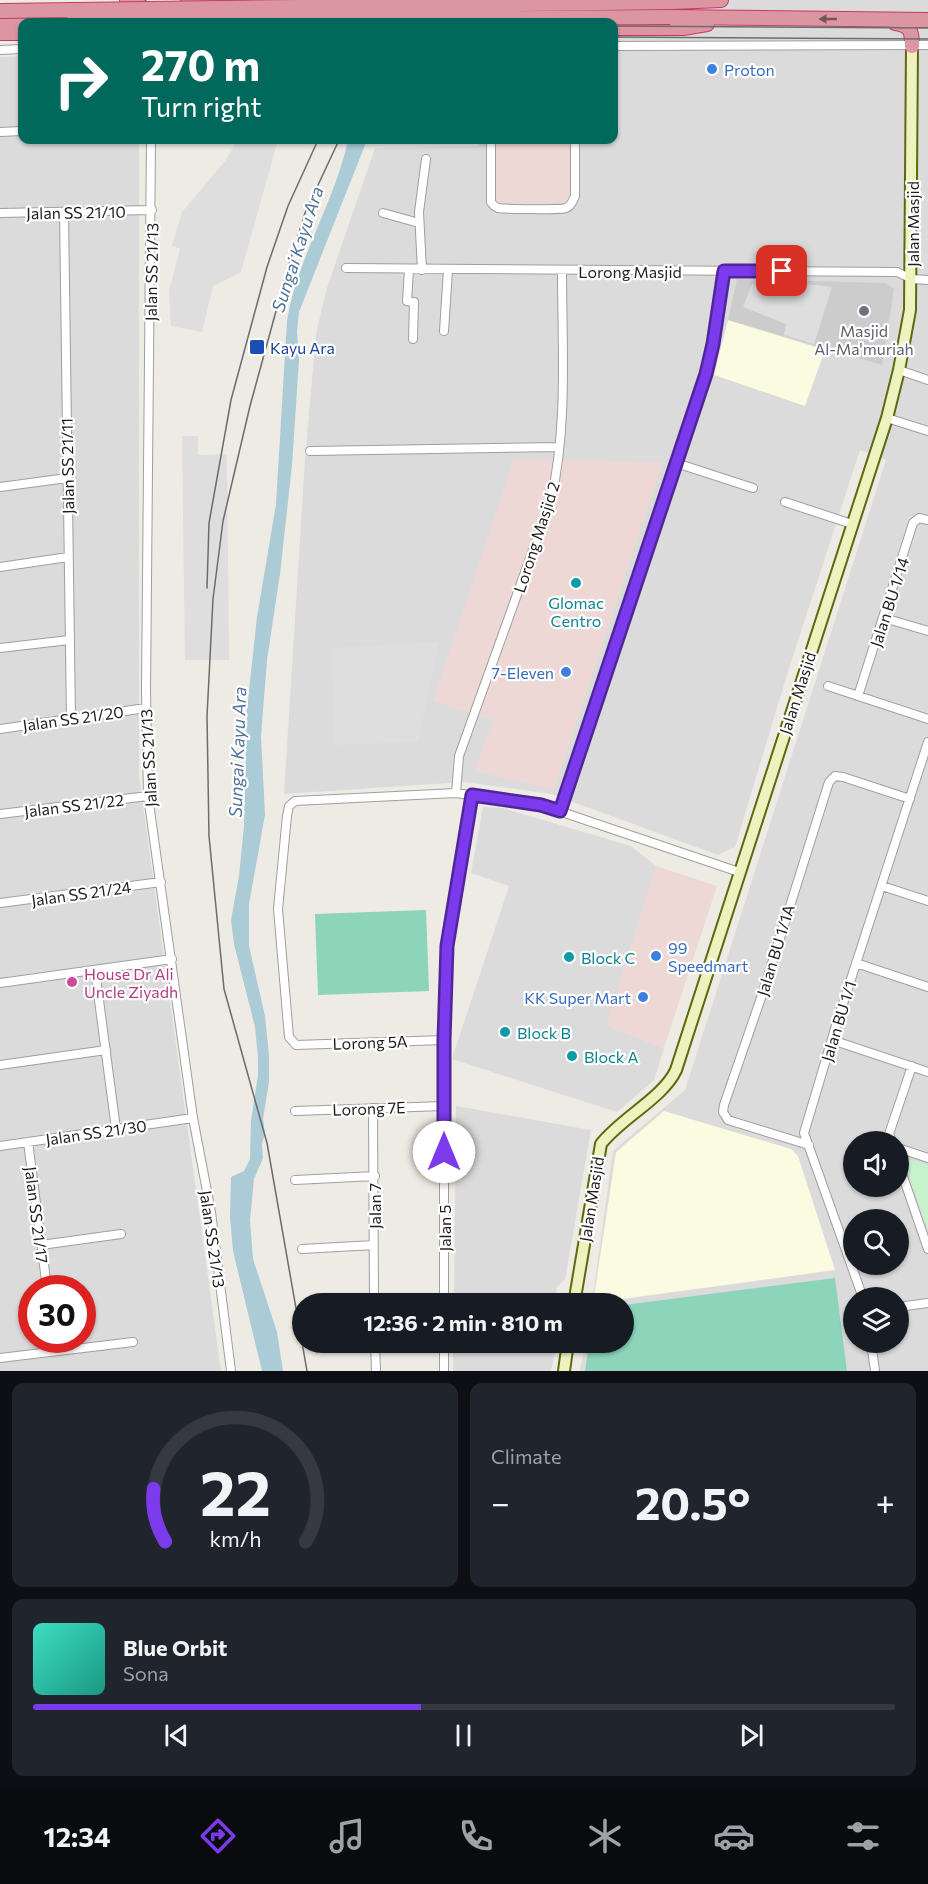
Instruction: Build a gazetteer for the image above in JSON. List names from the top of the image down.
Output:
{
  "streets": {
    "street": [
      "Jalan SS 21/10",
      "Jalan Masjid",
      "Lorong Masjid",
      "Jalan SS 21/13",
      "Jalan SS 21/11",
      "Lorong Masjid 2",
      "Jalan BU 1/14",
      "Jalan SS 21/20",
      "Jalan SS 21/22",
      "Jalan SS 21/24",
      "Jalan BU 1/1A",
      "Jalan BU 1/1",
      "Lorong 5A",
      "Lorong 7E",
      "Jalan SS 21/30",
      "Jalan 7",
      "Jalan SS 21/17",
      "Jalan 5"
    ]
  },
  "crossings": [
    ["Jalan SS 21/10", "Jalan SS 21/13"],
    ["Jalan SS 21/10", "Jalan SS 21/11"],
    ["Jalan Masjid", "Lorong Masjid"],
    ["Lorong Masjid", "Lorong Masjid 2"],
    ["Jalan SS 21/13", "Jalan SS 21/20"],
    ["Jalan SS 21/13", "Jalan SS 21/22"],
    ["Jalan SS 21/13", "Jalan SS 21/24"],
    ["Jalan SS 21/13", "Jalan SS 21/30"],
    ["Jalan SS 21/11", "Jalan SS 21/20"],
    ["Lorong Masjid 2", "Lorong 5A"],
    ["Jalan BU 1/1A", "Jalan BU 1/1"],
    ["Lorong 5A", "Jalan 5"],
    ["Lorong 7E", "Jalan 7"],
    ["Lorong 7E", "Jalan 5"],
    ["Jalan SS 21/30", "Jalan SS 21/17"]
  ],
  "water": ["Sungai Kayu Ara"],
  "places": {
    "other": [
      "Proton",
      "Masjid Al-Ma'muriah",
      "Glomac Centro",
      "7-Eleven",
      "99 Speedmart",
      "Block C",
      "House Dr Ali Uncle Ziyadh",
      "KK Super Mart",
      "Block B",
      "Block A"
    ],
    "transit": ["Kayu Ara"]
  },
  "page": {
    "turn": ["270 m", "Turn right"],
    "limit": "30",
    "trip": "12:36 · 2 min · 810 m",
    "tile": "Climate",
    "heat": ["−", "20.5°", "+"],
    "song": ["Blue Orbit", "Sona"],
    "tabs": "12:34",
    "gauge": ["22", "km/h"]
  }
}
